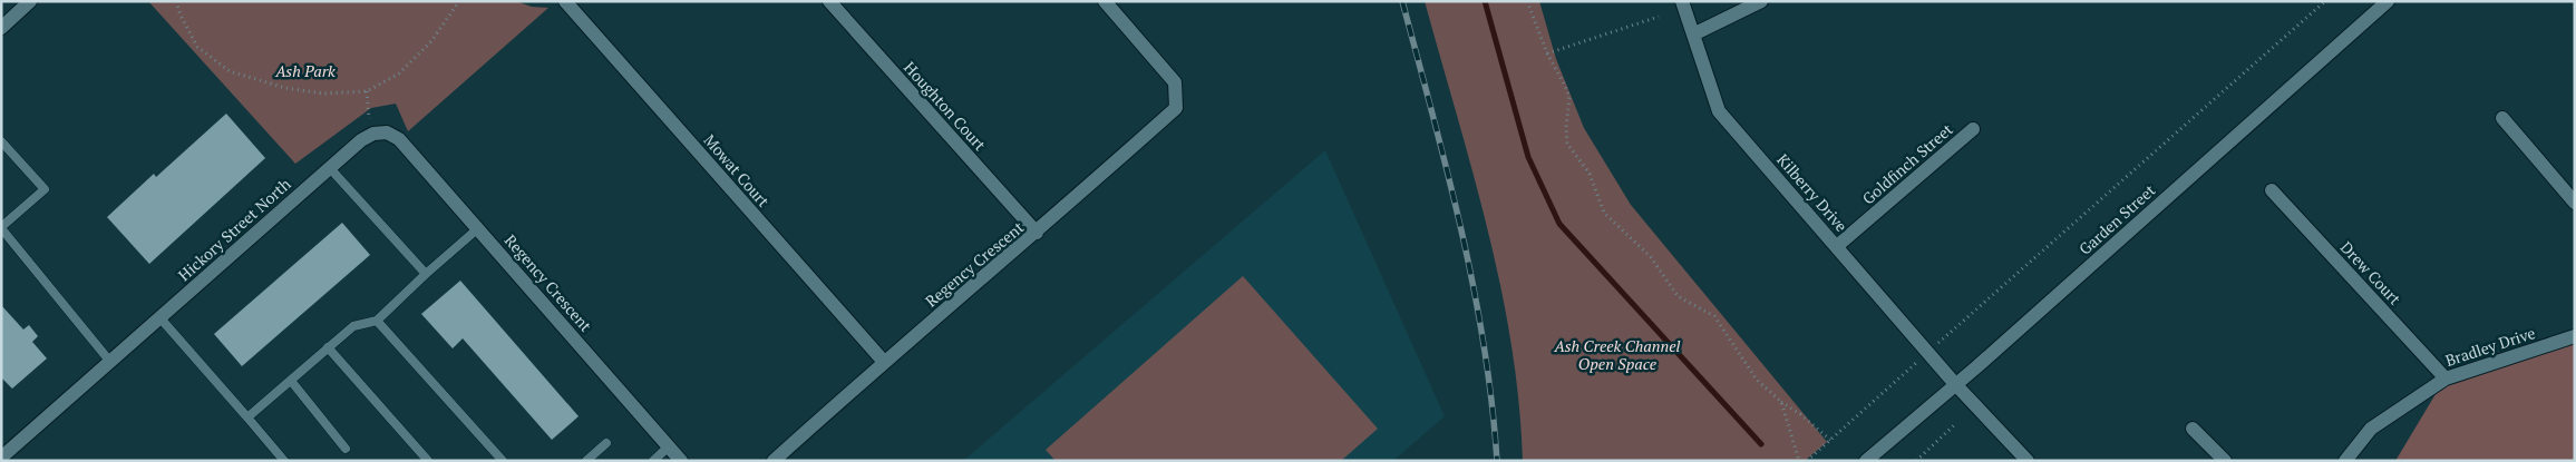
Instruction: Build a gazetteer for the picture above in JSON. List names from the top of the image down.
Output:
{
  "streets": {
    "street": [
      "Houghton Court",
      "Goldfinch Street",
      "Mowat Court",
      "Kilberry Drive",
      "Garden Street",
      "Hickory Street North",
      "Regency Crescent",
      "Drew Court",
      "Bradley Drive"
    ]
  },
  "crossings": [
    ["Houghton Court", "Regency Crescent"],
    ["Goldfinch Street", "Kilberry Drive"],
    ["Mowat Court", "Regency Crescent"],
    ["Kilberry Drive", "Garden Street"],
    ["Hickory Street North", "Regency Crescent"],
    ["Drew Court", "Bradley Drive"]
  ],
  "parks": ["Ash Park", "Ash Creek Channel Open Space"]
}
